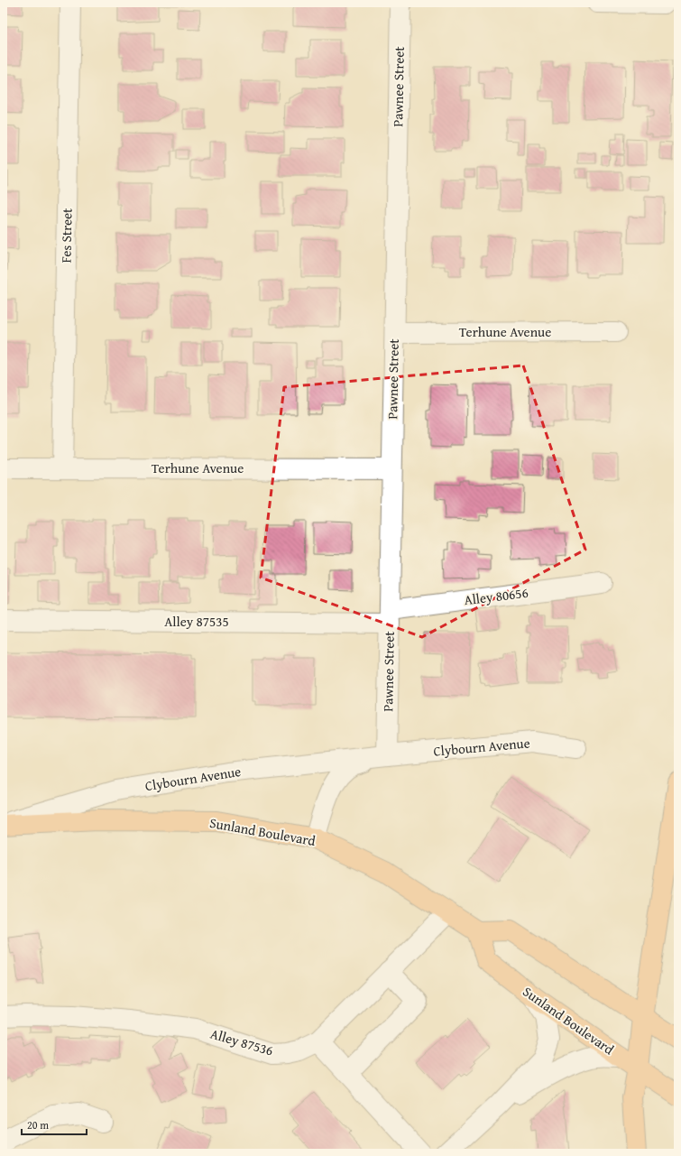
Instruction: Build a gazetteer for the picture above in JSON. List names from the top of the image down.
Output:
{
  "streets": {
    "main road": ["Sunland Boulevard"],
    "street": [
      "Pawnee Street",
      "Fes Street",
      "Terhune Avenue",
      "Alley 80656",
      "Alley 87535",
      "Clybourn Avenue",
      "Alley 87536"
    ]
  },
  "crossings": [
    ["Pawnee Street", "Terhune Avenue"],
    ["Pawnee Street", "Alley 80656"],
    ["Pawnee Street", "Alley 87535"],
    ["Pawnee Street", "Clybourn Avenue"],
    ["Fes Street", "Terhune Avenue"],
    ["Alley 80656", "Alley 87535"],
    ["Clybourn Avenue", "Sunland Boulevard"],
    ["Sunland Boulevard", "Alley 87536"]
  ],
  "scale_bar": "20 m"
}
